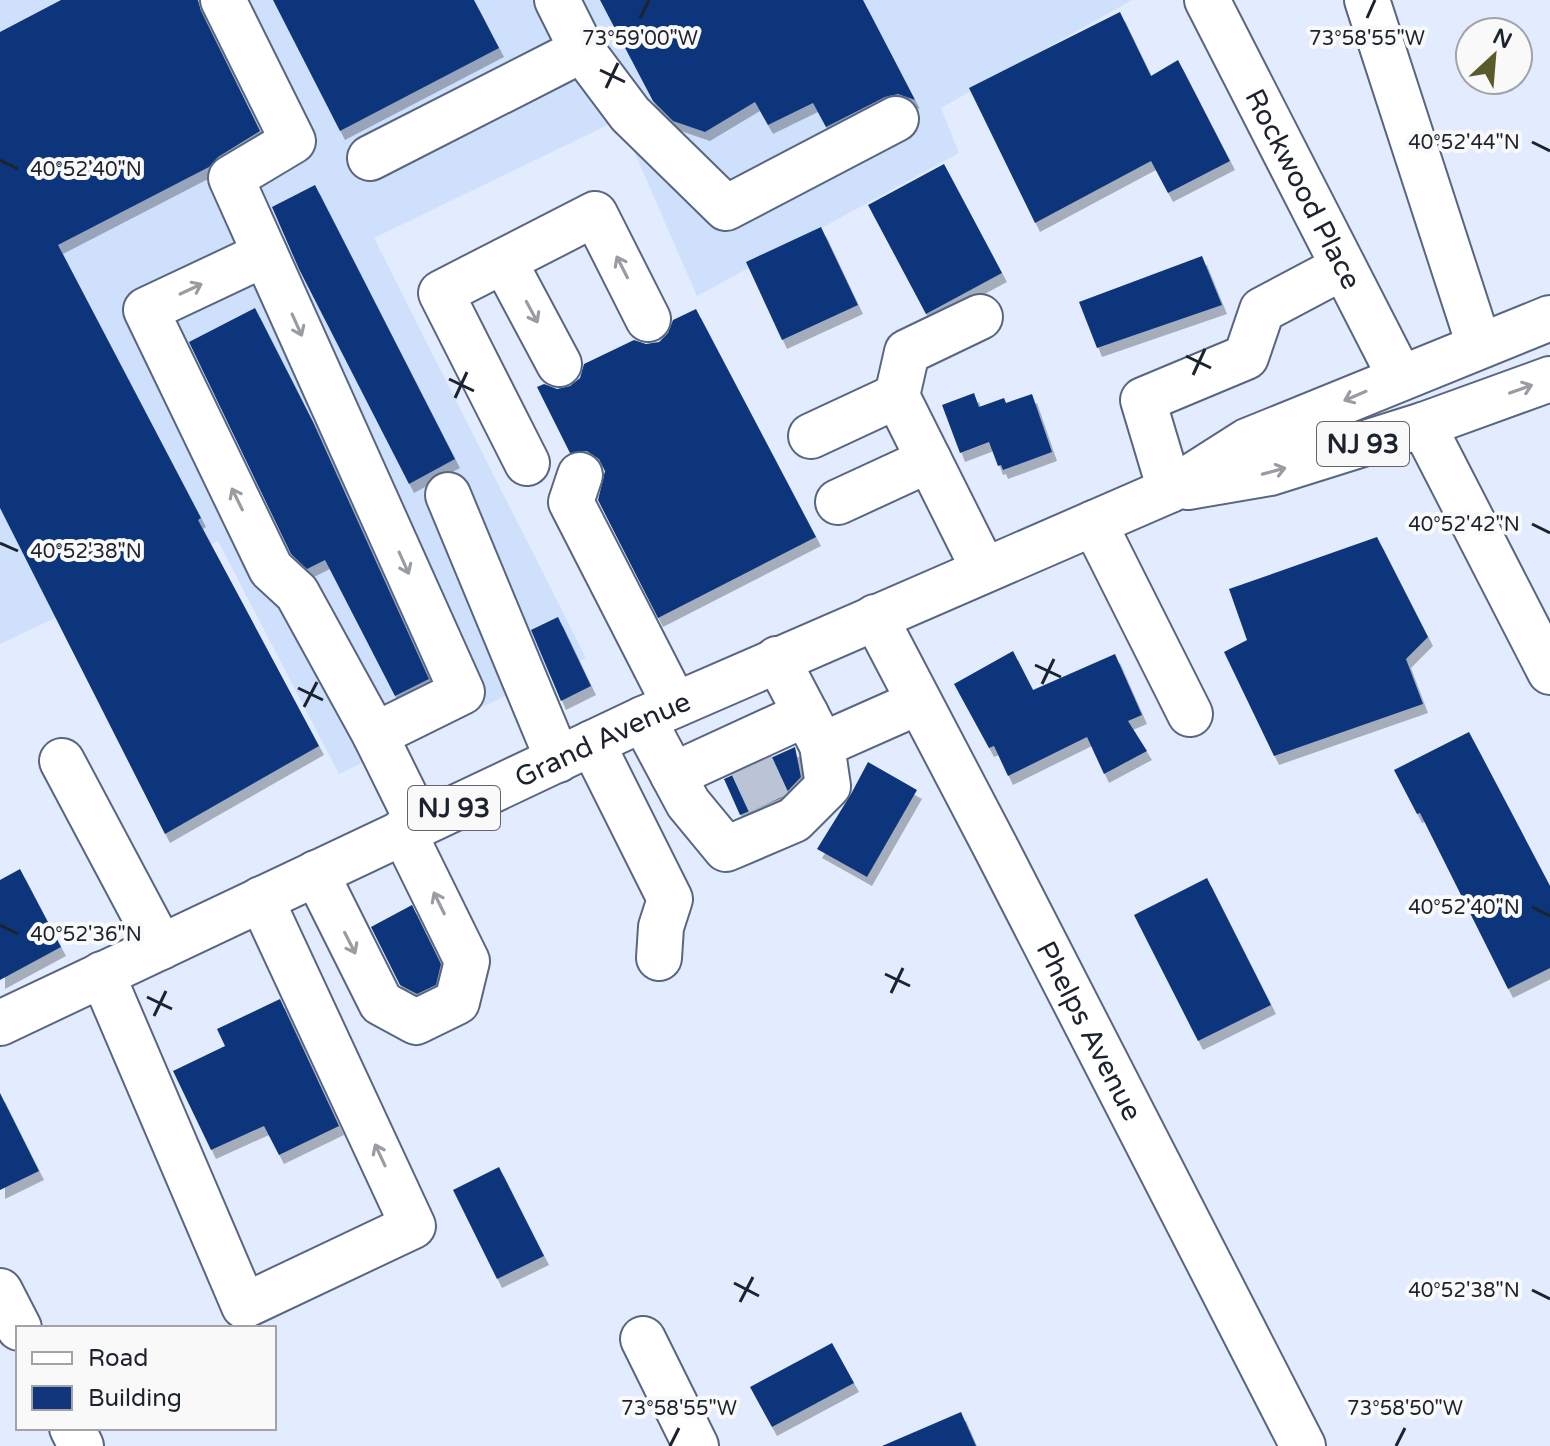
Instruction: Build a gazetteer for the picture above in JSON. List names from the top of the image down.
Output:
{
  "streets": {
    "main road": [
      "Rockwood Place",
      "NJ 93",
      "Grand Avenue",
      "Phelps Avenue"
    ]
  },
  "crossings": [
    ["Rockwood Place", "Grand Avenue"],
    ["Grand Avenue", "Phelps Avenue"]
  ],
  "legend": ["Road", "Building"],
  "north": "top right",
  "coordinates": [
    "73°59'00\"W",
    "73°58'55\"W",
    "40°52'44\"N",
    "40°52'40\"N",
    "40°52'42\"N",
    "40°52'38\"N",
    "40°52'36\"N",
    "73°58'50\"W"
  ]
}
